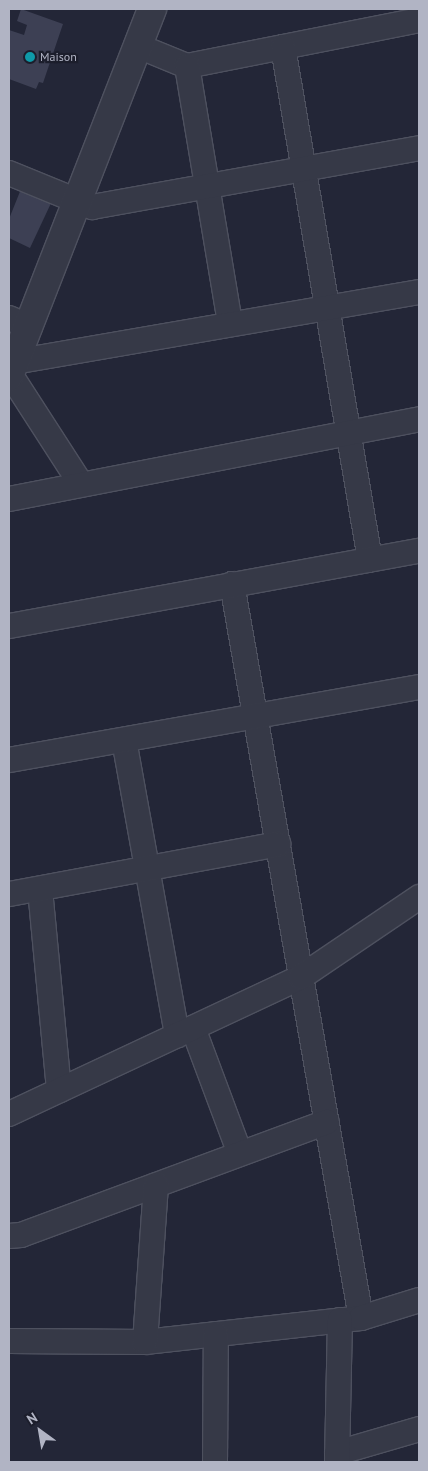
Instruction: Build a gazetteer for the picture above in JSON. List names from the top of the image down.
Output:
{
  "places": ["Maison"],
  "north": "top left"
}
